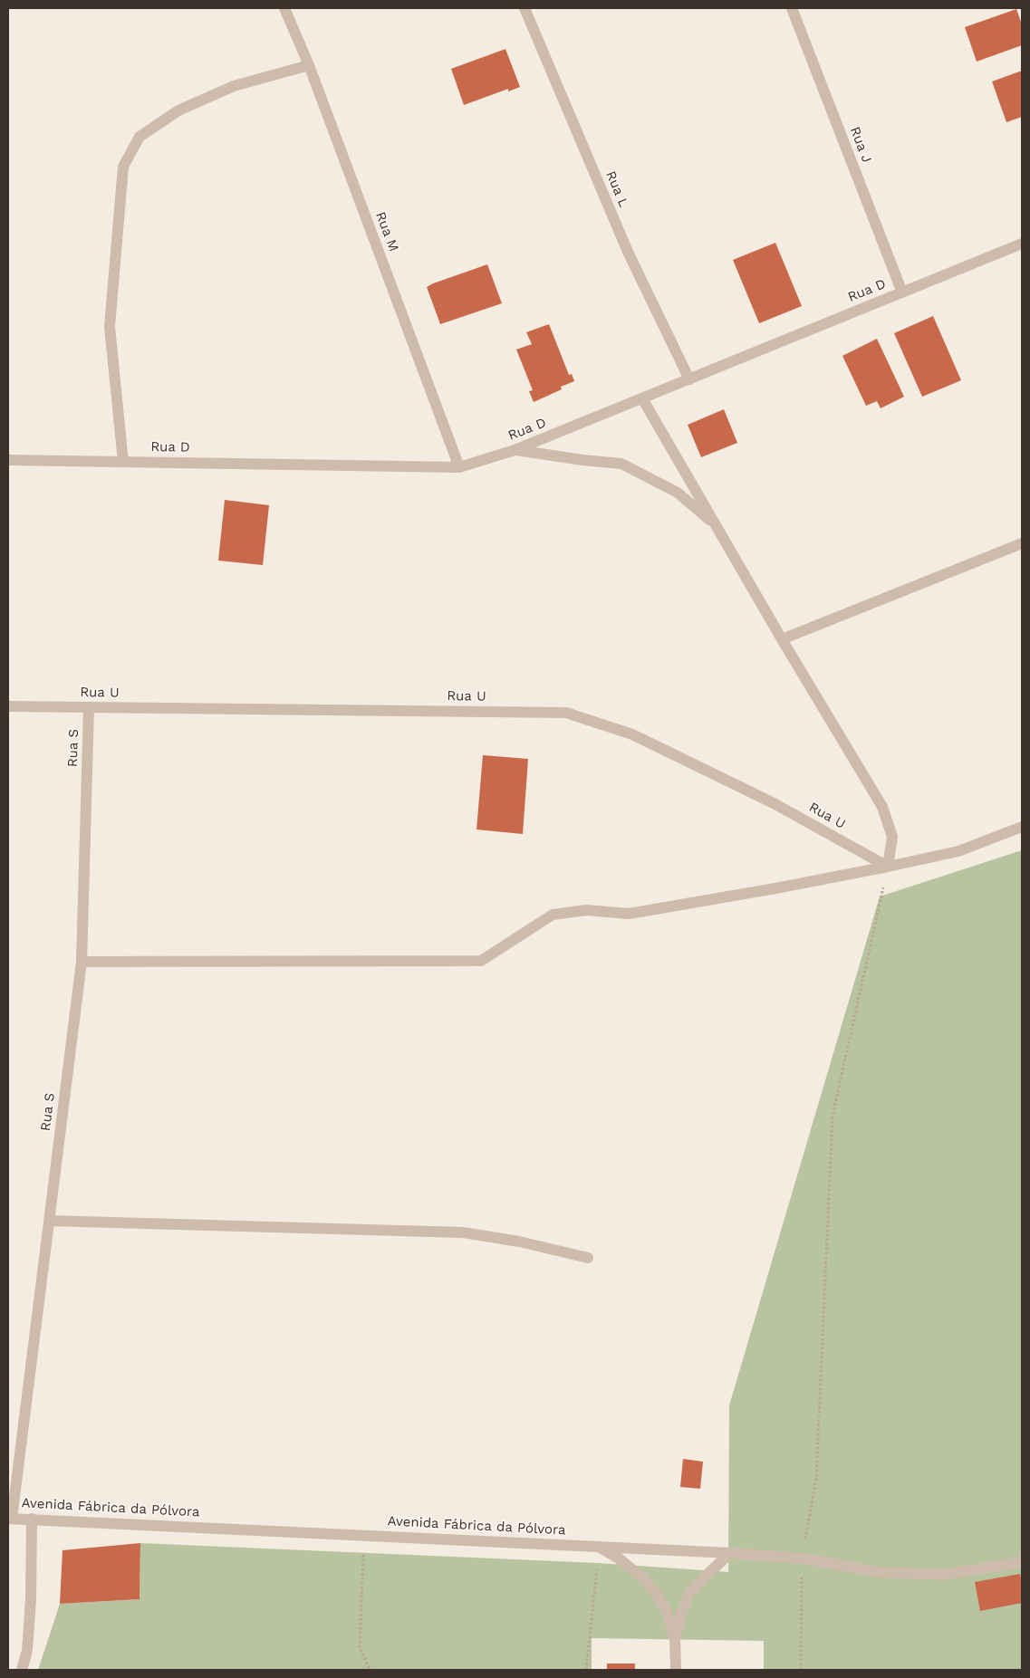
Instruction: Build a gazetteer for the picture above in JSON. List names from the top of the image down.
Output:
{
  "streets": {
    "street": [
      "Rua J",
      "Rua L",
      "Rua M",
      "Rua D",
      "Rua U",
      "Rua S",
      "Avenida Fábrica da Pólvora"
    ]
  },
  "crossings": [
    ["Rua J", "Rua D"],
    ["Rua L", "Rua D"],
    ["Rua M", "Rua D"],
    ["Rua U", "Rua S"],
    ["Rua S", "Avenida Fábrica da Pólvora"]
  ]
}
